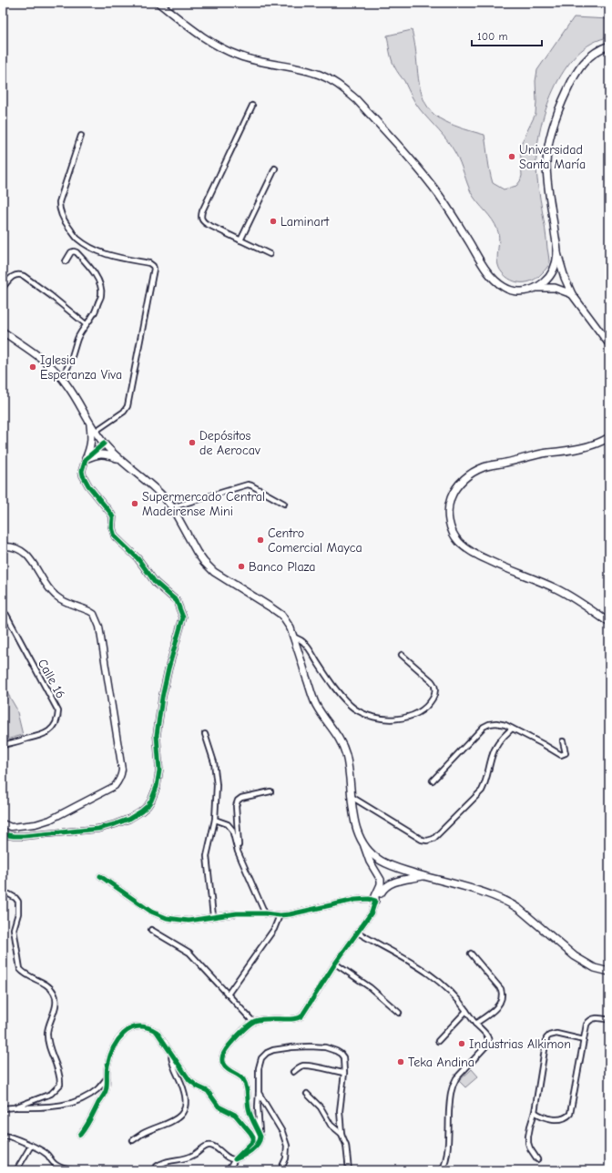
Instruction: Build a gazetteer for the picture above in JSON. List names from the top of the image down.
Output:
{
  "streets": {
    "street": ["Calle 16"]
  },
  "places": [
    "Universidad Santa María",
    "Laminart",
    "Iglesia Esperanza Viva",
    "Depósitos de Aerocav",
    "Supermercado Central Madeirense Mini",
    "Centro Comercial Mayca",
    "Banco Plaza",
    "Industrias Alkimon",
    "Teka Andina"
  ],
  "scale_bar": "100 m"
}
